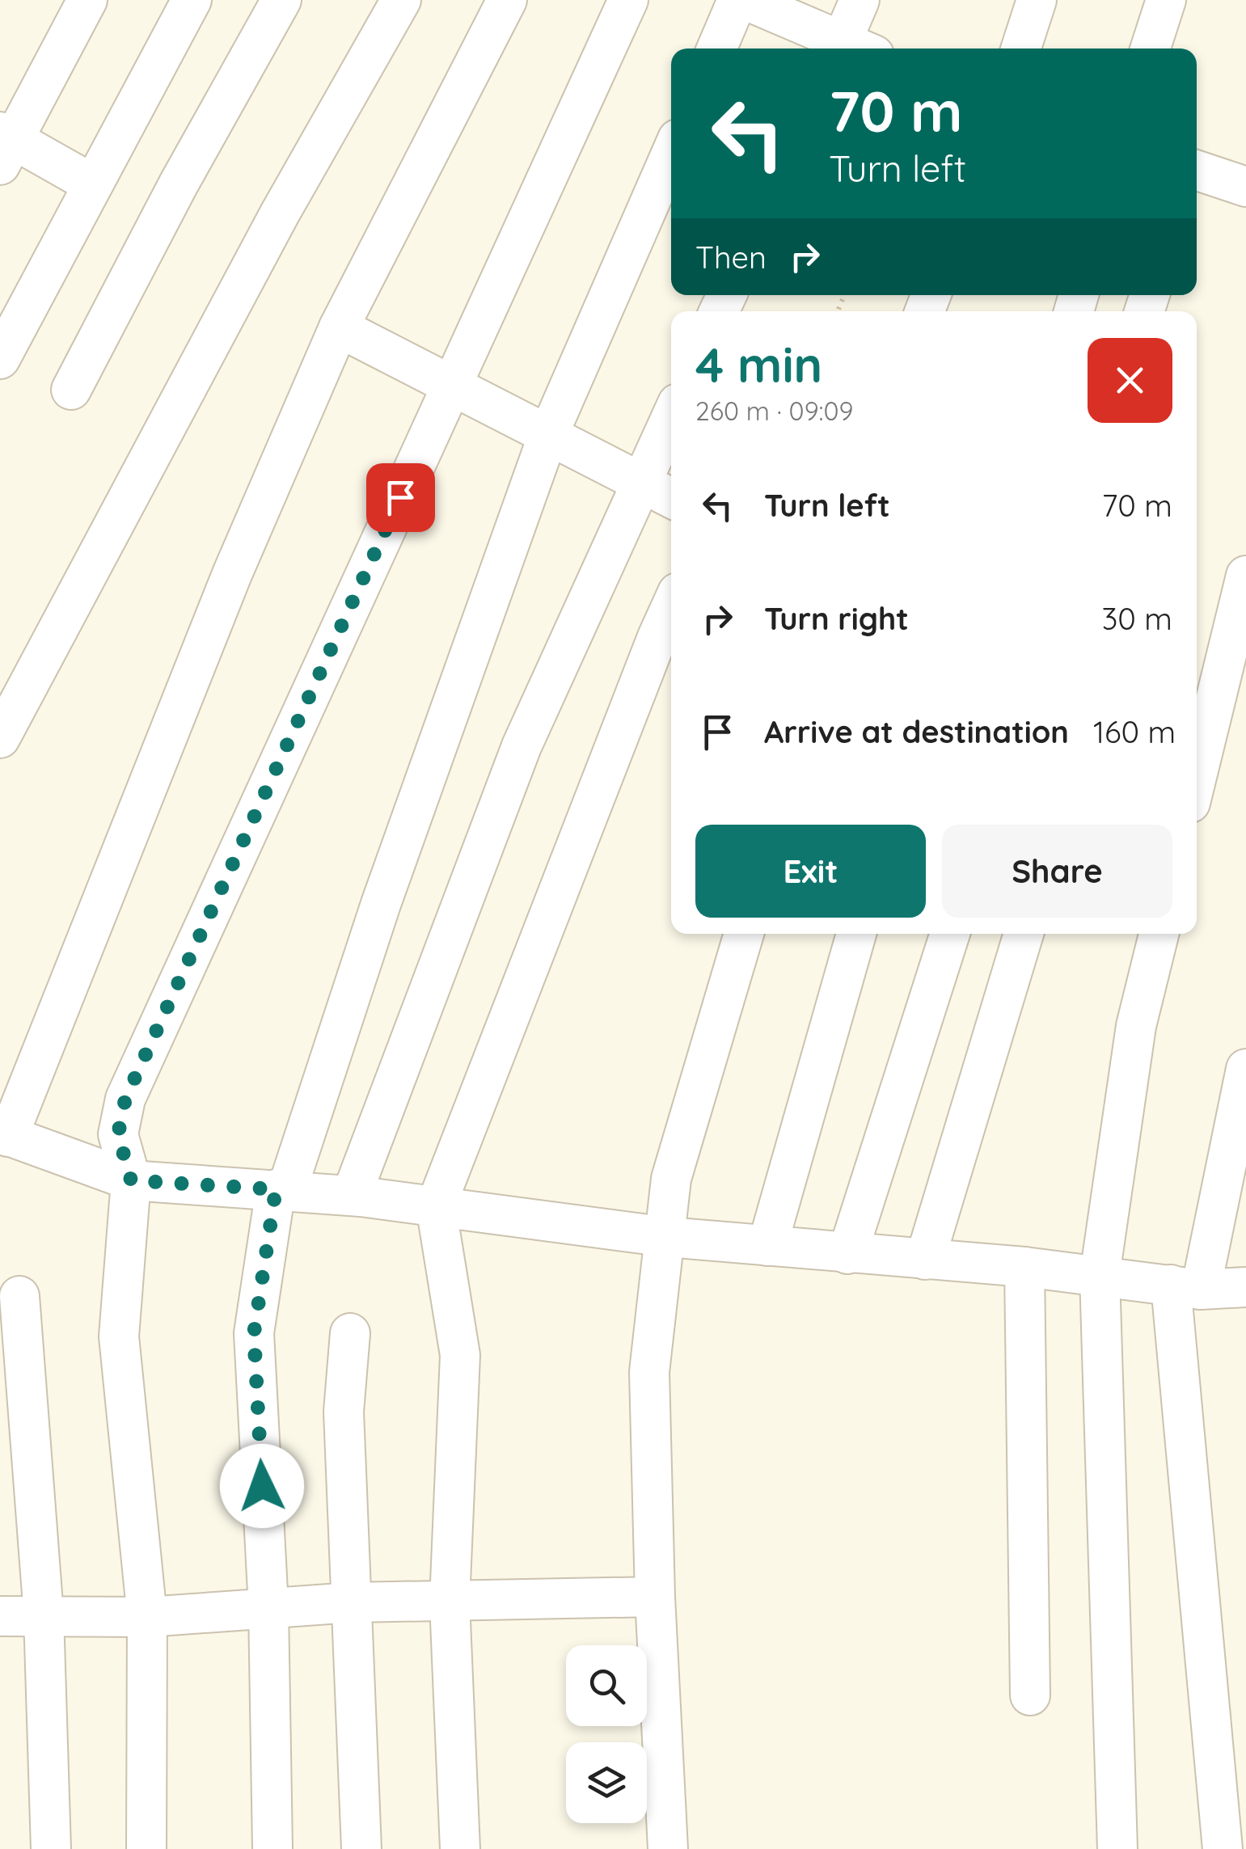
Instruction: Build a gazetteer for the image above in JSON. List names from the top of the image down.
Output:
{
  "page": {
    "turn": ["70 m", "Turn left"],
    "then": "Then",
    "heading": ["4 min", "260 m · 09:09"],
    "list": [
      {
        "name": "Turn left",
        "value": "70 m"
      },
      {
        "name": "Turn right",
        "value": "30 m"
      },
      {
        "name": "Arrive at destination",
        "value": "160 m"
      }
    ],
    "buttons": ["Exit", "Share"]
  }
}
